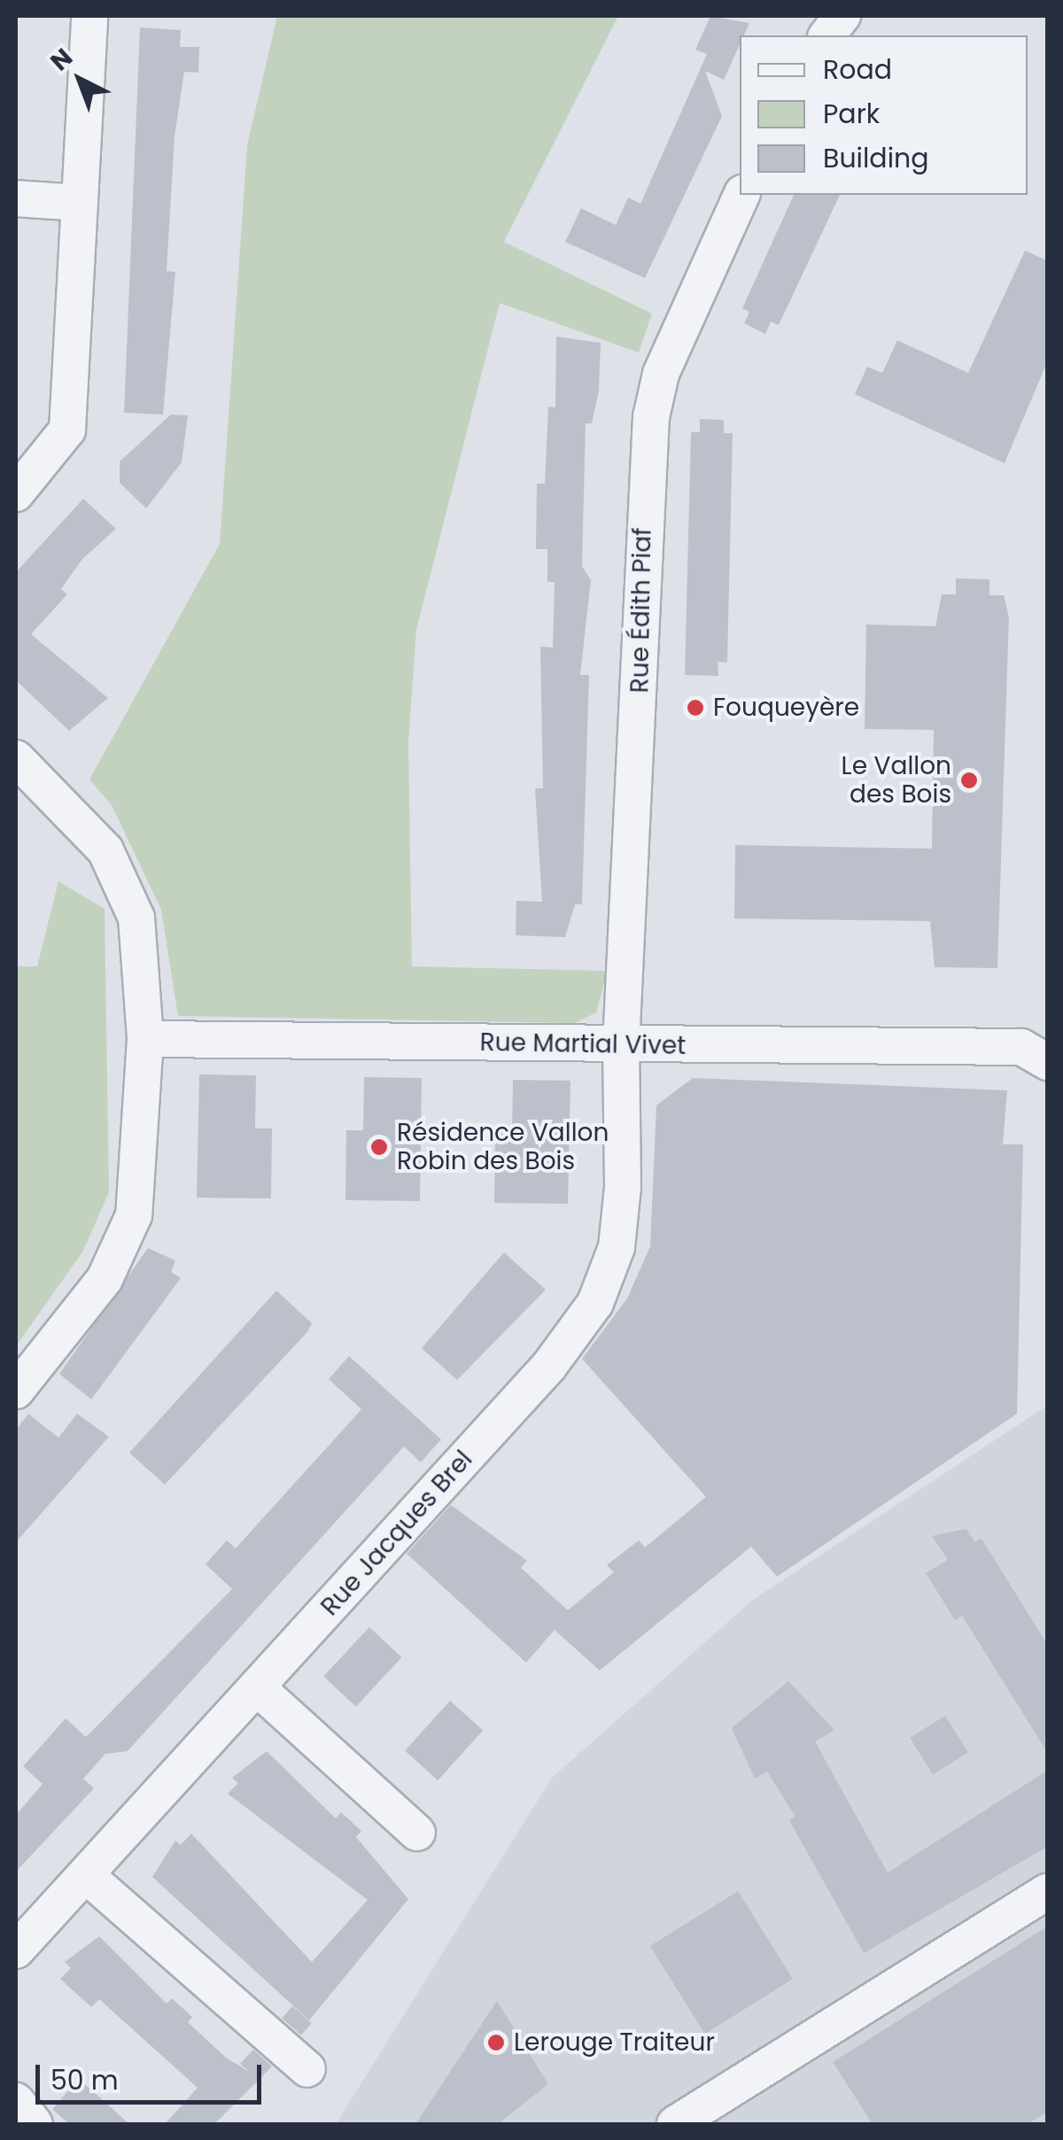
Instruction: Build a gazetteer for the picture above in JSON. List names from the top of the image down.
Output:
{
  "streets": {
    "street": ["Rue Édith Piaf", "Rue Martial Vivet", "Rue Jacques Brel"]
  },
  "crossings": [
    ["Rue Édith Piaf", "Rue Martial Vivet"],
    ["Rue Édith Piaf", "Rue Jacques Brel"],
    ["Rue Martial Vivet", "Rue Jacques Brel"]
  ],
  "places": [
    "Fouqueyère",
    "Le Vallon des Bois",
    "Résidence Vallon Robin des Bois",
    "Lerouge Traiteur"
  ],
  "legend": ["Road", "Park", "Building"],
  "scale_bar": "50 m",
  "north": "top left"
}
